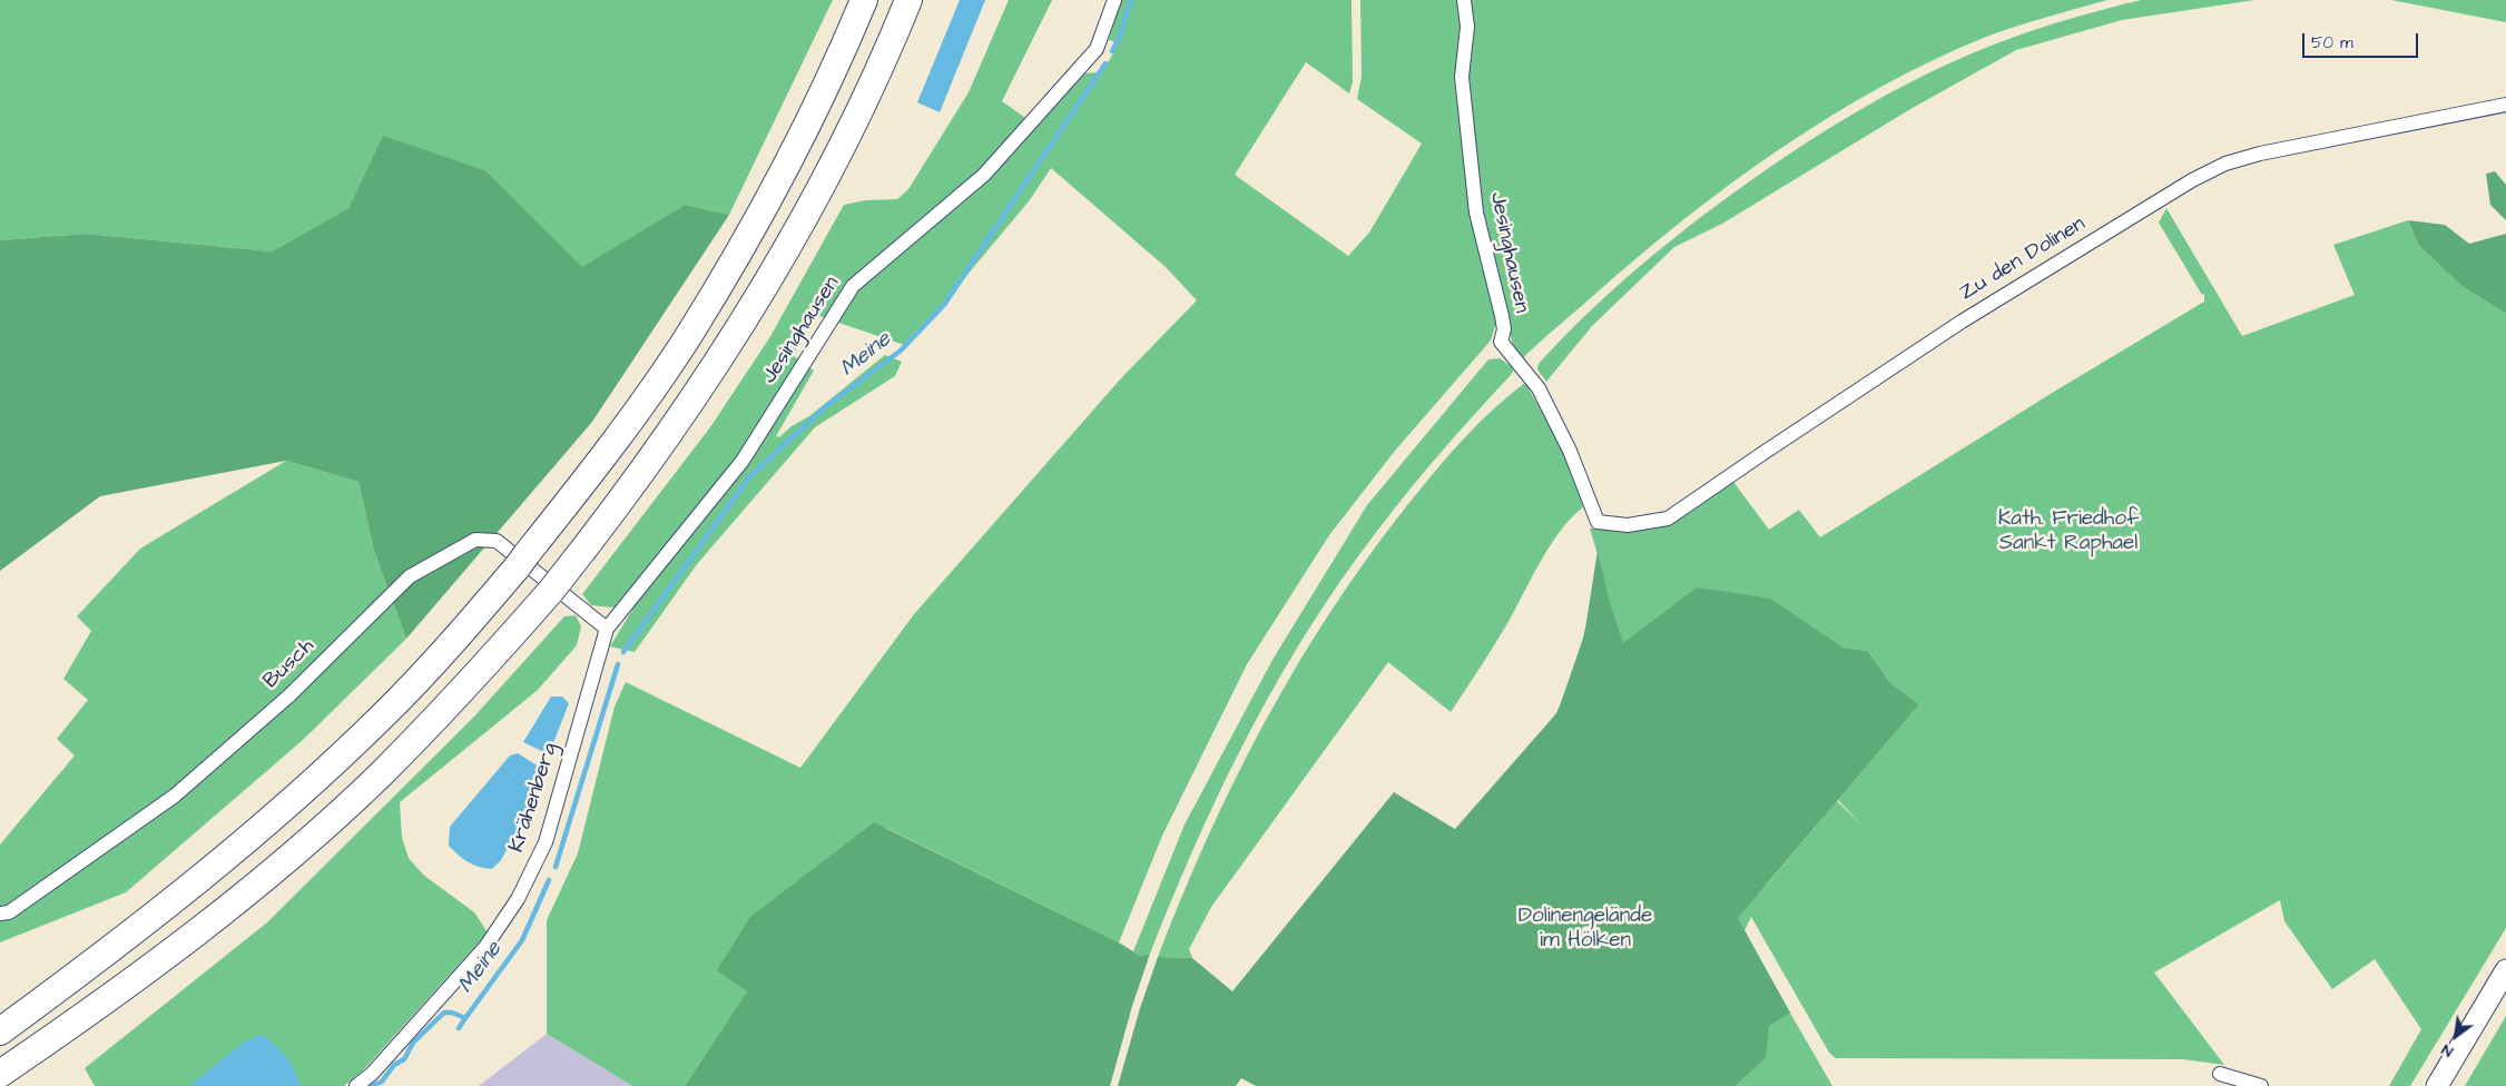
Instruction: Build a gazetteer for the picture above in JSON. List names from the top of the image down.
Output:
{
  "streets": {
    "street": [
      "Jesinghausen",
      "Zu den Dolinen",
      "Busch",
      "Krähenberg"
    ]
  },
  "crossings": [
    ["Jesinghausen", "Zu den Dolinen"],
    ["Jesinghausen", "Busch"],
    ["Jesinghausen", "Krähenberg"],
    ["Busch", "Krähenberg"]
  ],
  "water": ["Meine"],
  "parks": ["Kath. Friedhof Sankt Raphael", "Dolinengelände im Hölken"],
  "scale_bar": "50 m",
  "north": "bottom left"
}
